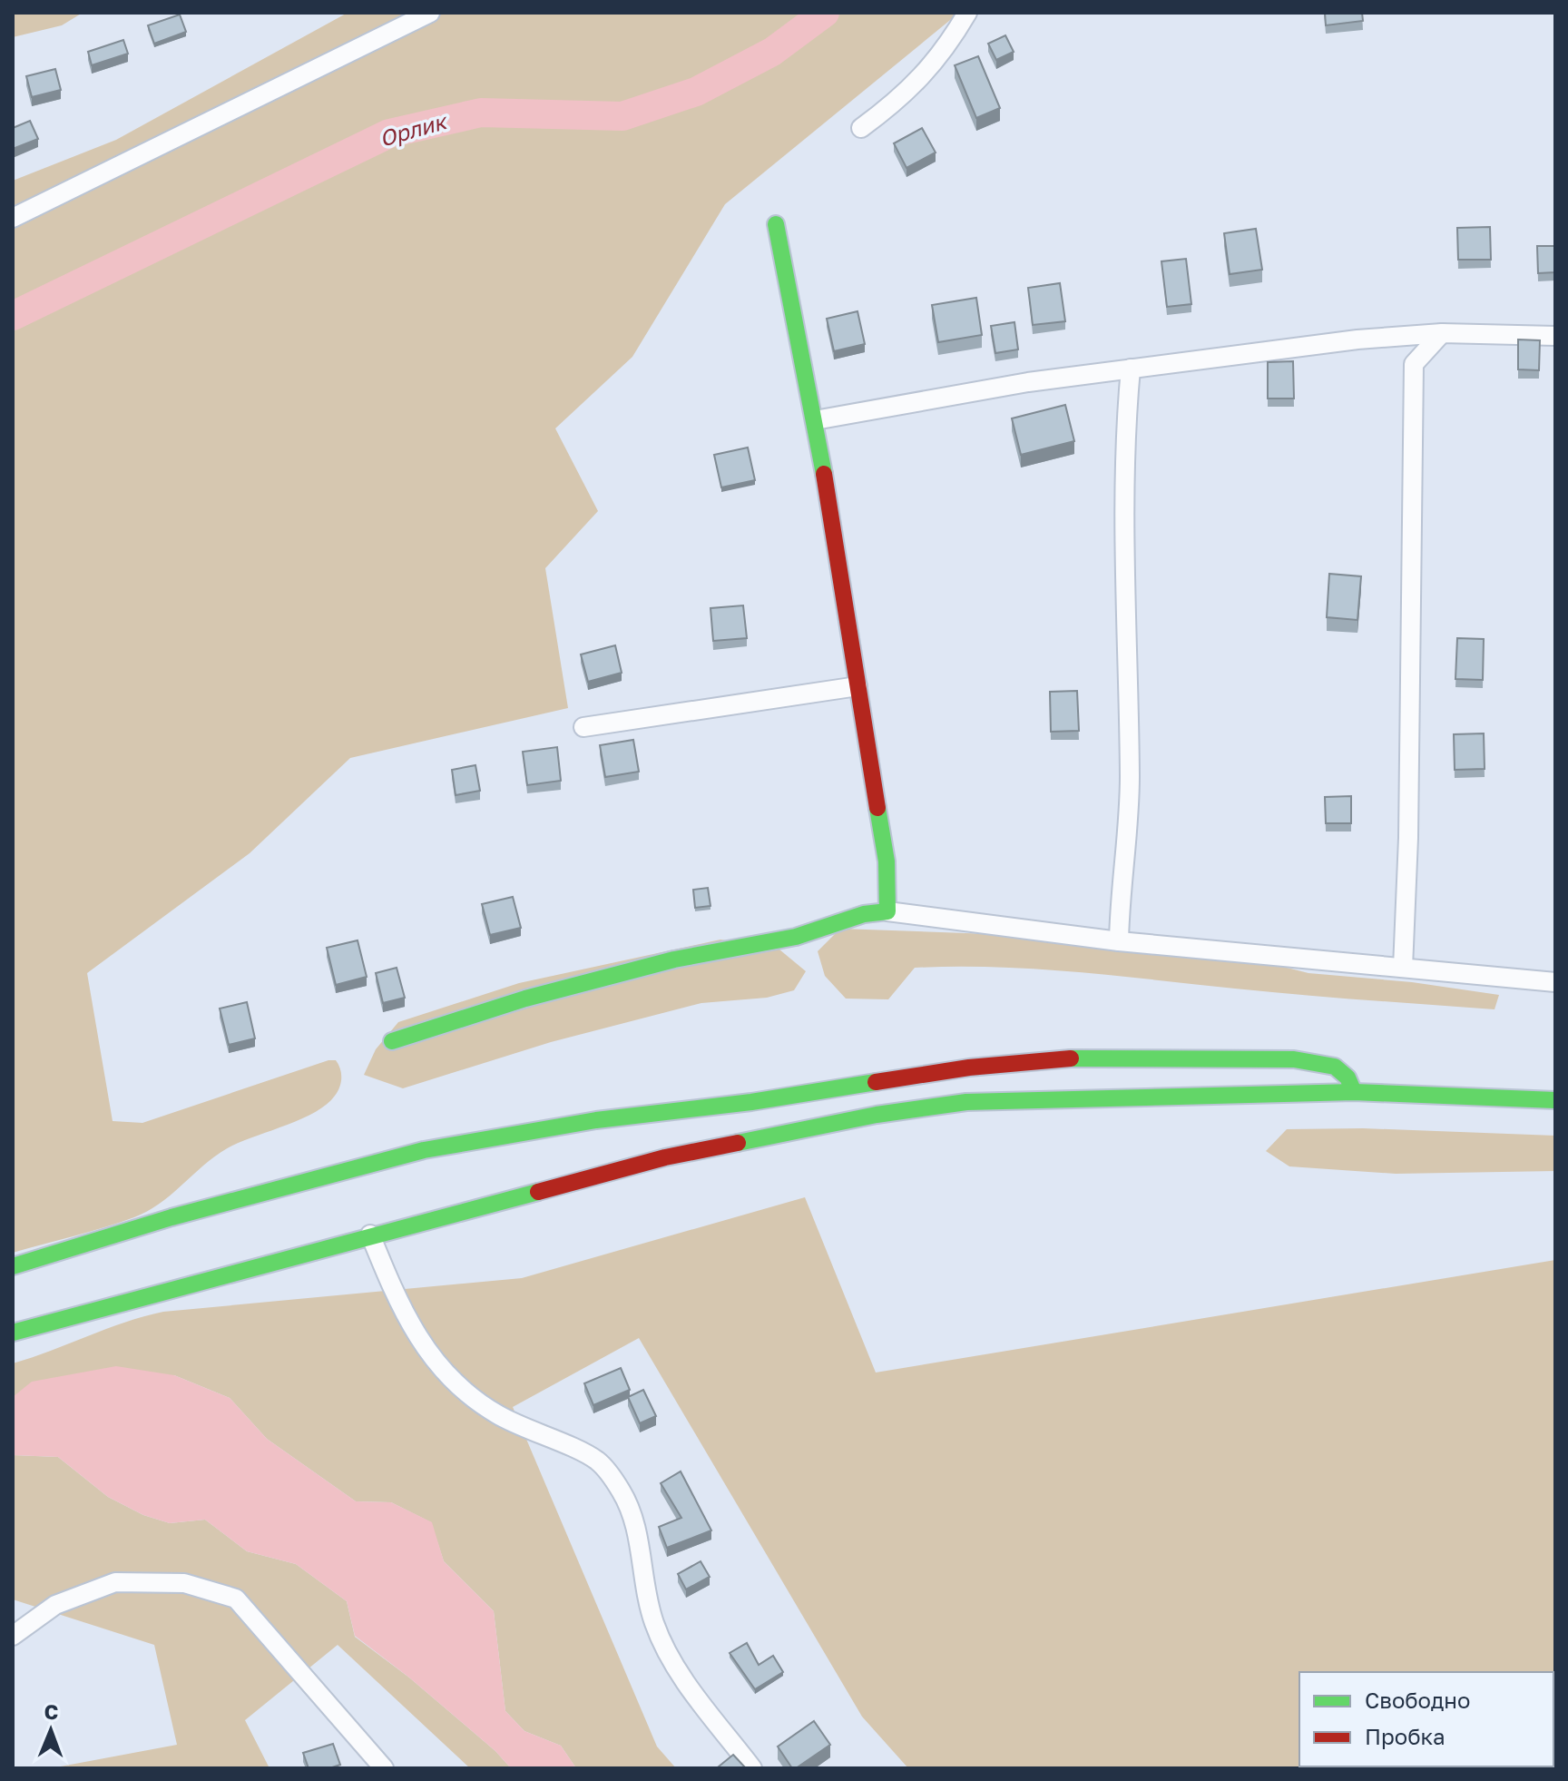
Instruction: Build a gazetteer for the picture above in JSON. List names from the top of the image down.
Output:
{
  "water": ["Орлик"],
  "legend": ["Свободно", "Пробка"],
  "north": "top"
}
